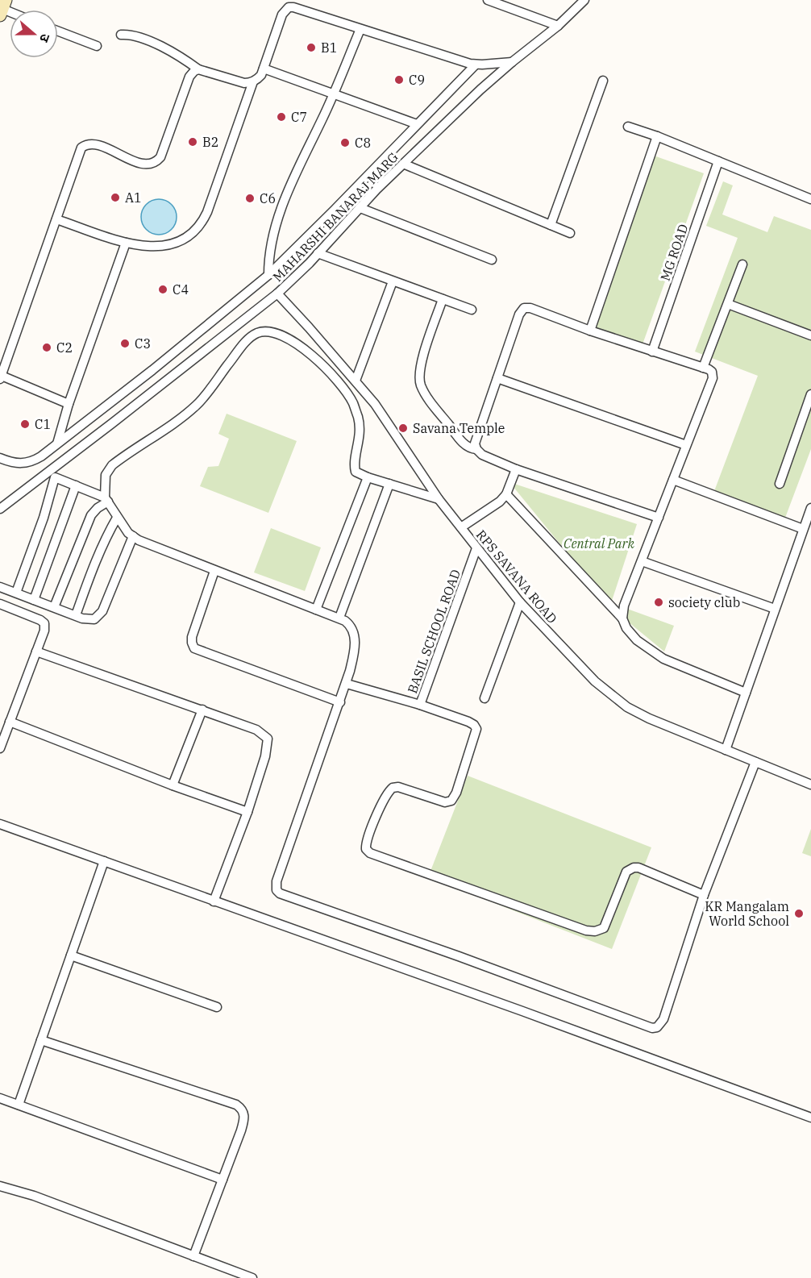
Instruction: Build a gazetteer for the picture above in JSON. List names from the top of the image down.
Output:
{
  "streets": {
    "street": [
      "MAHARSHI BANARAJ MARG",
      "MG ROAD",
      "RPS SAVANA ROAD",
      "BASIL SCHOOL ROAD"
    ]
  },
  "crossings": [
    ["MAHARSHI BANARAJ MARG", "RPS SAVANA ROAD"],
    ["RPS SAVANA ROAD", "BASIL SCHOOL ROAD"]
  ],
  "parks": ["Central Park"],
  "places": [
    "B1",
    "C9",
    "C7",
    "B2",
    "C8",
    "A1",
    "C6",
    "C4",
    "C3",
    "C2",
    "C1",
    "Savana Temple",
    "society club",
    "KR Mangalam World School"
  ],
  "north": "right"
}
